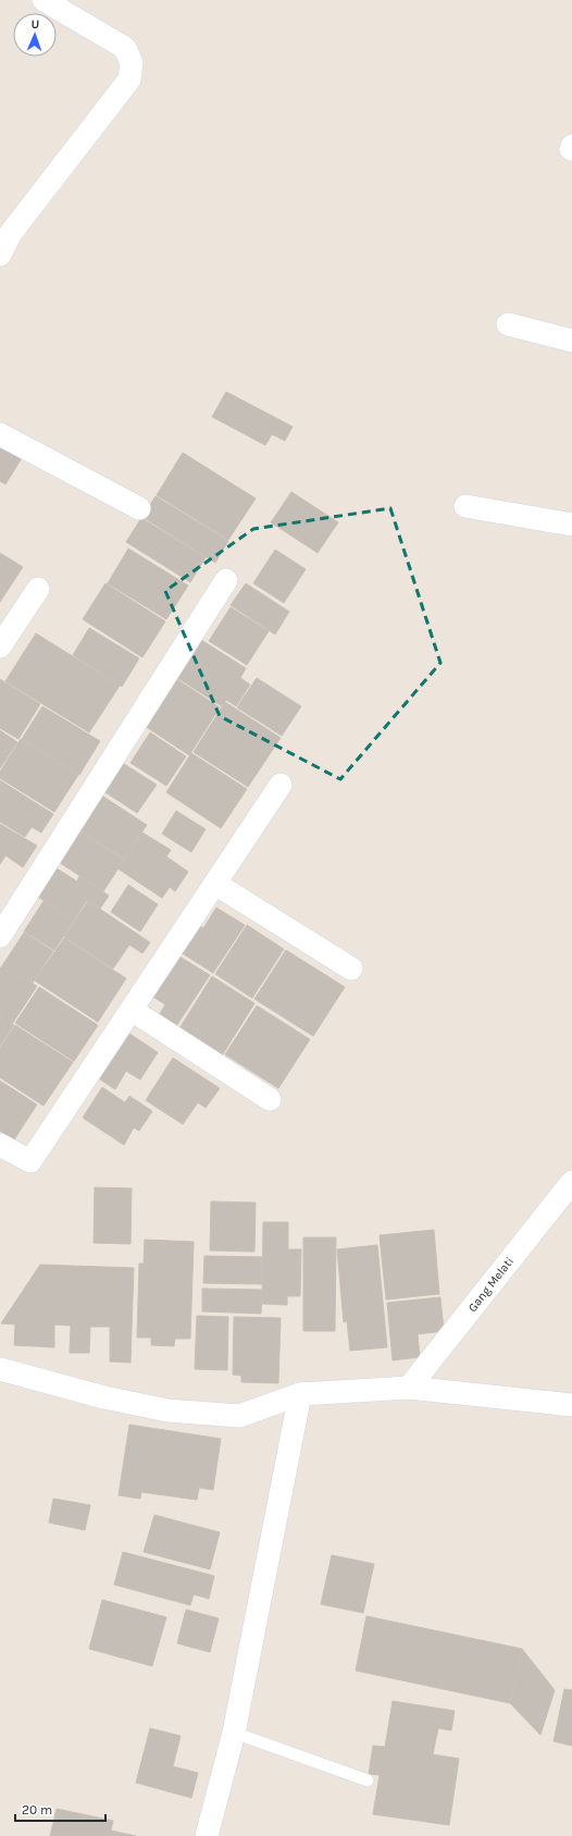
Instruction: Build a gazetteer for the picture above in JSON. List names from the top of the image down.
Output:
{
  "streets": {
    "street": ["Gang Melati"]
  },
  "scale_bar": "20 m",
  "north": "top"
}
